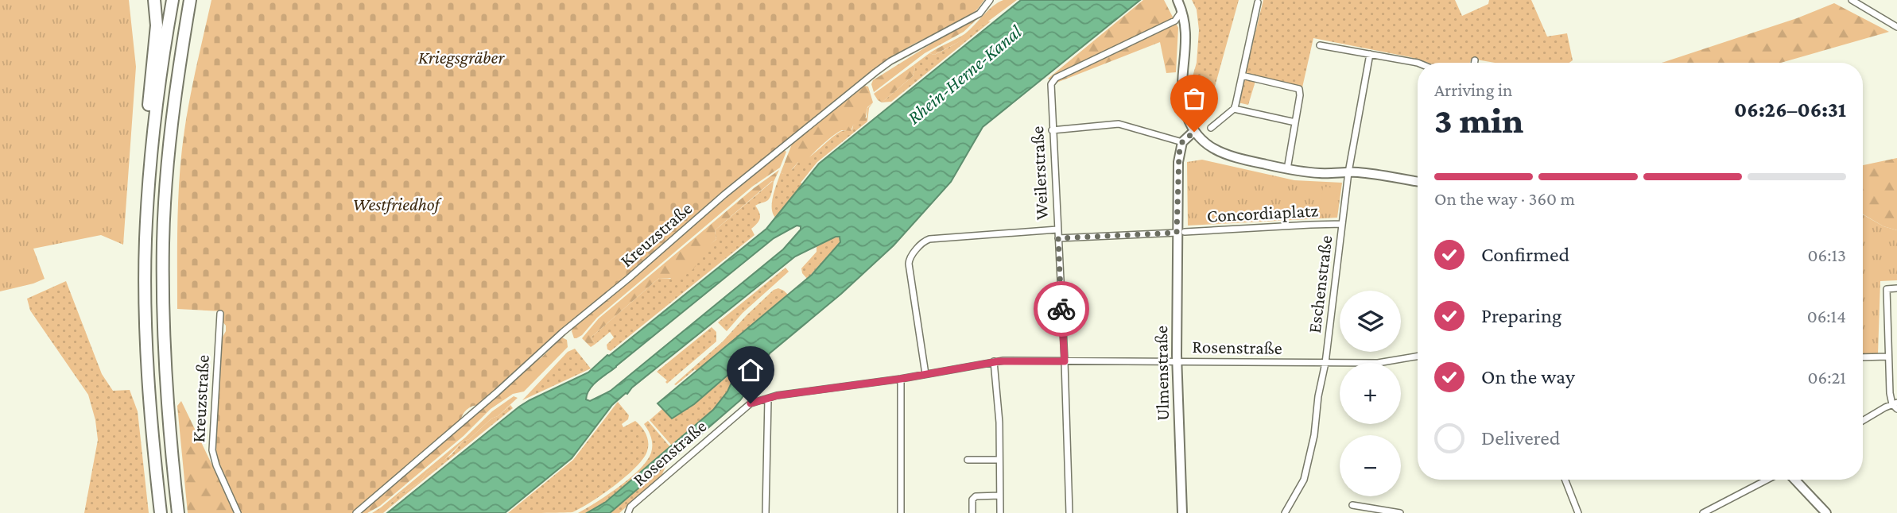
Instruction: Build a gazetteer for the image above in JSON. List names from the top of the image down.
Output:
{
  "streets": {
    "street": [
      "Weilerstraße",
      "Concordiaplatz",
      "Kreuzstraße",
      "Eschenstraße",
      "Rosenstraße",
      "Ulmenstraße"
    ]
  },
  "crossings": [
    ["Weilerstraße", "Rosenstraße"],
    ["Concordiaplatz", "Eschenstraße"],
    ["Concordiaplatz", "Ulmenstraße"],
    ["Eschenstraße", "Rosenstraße"],
    ["Rosenstraße", "Ulmenstraße"]
  ],
  "water": ["Rhein-Herne-Kanal"],
  "parks": ["Kriegsgräber", "Westfriedhof"],
  "page": {
    "heading": ["3 min", "Arriving in", "06:26–06:31"],
    "bar": "On the way · 360 m",
    "list": [
      ["Confirmed", "06:13"],
      ["Preparing", "06:14"],
      ["On the way", "06:21"],
      "Delivered"
    ],
    "map_buttons": ["+", "−"]
  }
}
